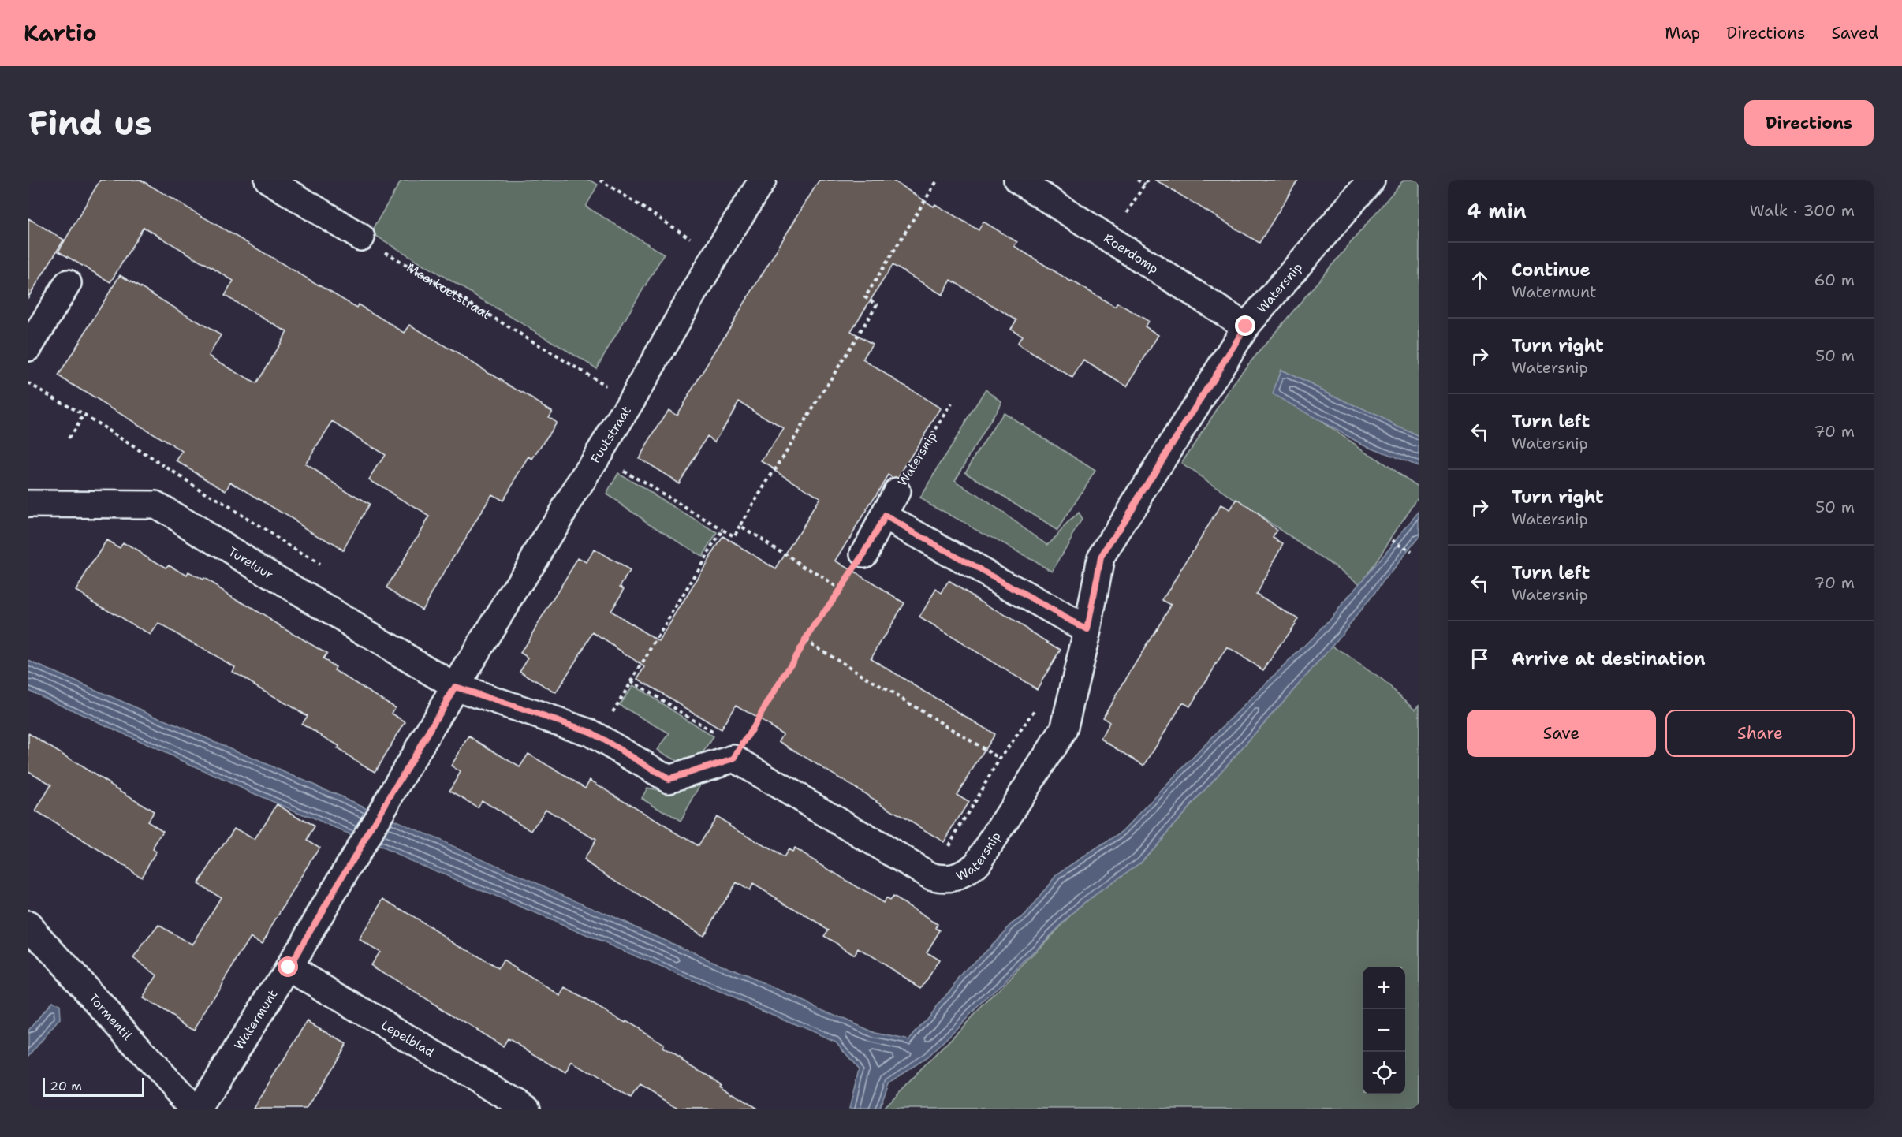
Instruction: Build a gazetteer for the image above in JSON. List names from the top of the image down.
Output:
{
  "streets": {
    "street": [
      "Roerdomp",
      "Watersnip",
      "Fuutstraat",
      "Tureluur",
      "Tormentil",
      "Watermunt",
      "Lepelblad"
    ],
    "path": ["Meerkoetstraat"]
  },
  "crossings": [
    ["Roerdomp", "Watersnip"],
    ["Meerkoetstraat", "Fuutstraat"],
    ["Fuutstraat", "Tureluur"],
    ["Fuutstraat", "Watermunt"],
    ["Tureluur", "Watermunt"],
    ["Watermunt", "Lepelblad"]
  ],
  "scale_bar": "20 m",
  "page": {
    "header": "Kartio",
    "nav": ["Map", "Directions", "Saved"],
    "buttons": [
      "Directions",
      ["Save", "Share"]
    ],
    "title": "Find us",
    "heading": ["4 min", "Walk · 300 m"],
    "list": [
      ["Continue", "Watermunt", "60 m"],
      ["Turn right", "Watersnip", "50 m"],
      ["Turn left", "Watersnip", "70 m"],
      ["Turn right", "Watersnip", "50 m"],
      ["Turn left", "Watersnip", "70 m"],
      "Arrive at destination"
    ],
    "map_buttons": ["+", "−"],
    "scale": "20 m"
  }
}
